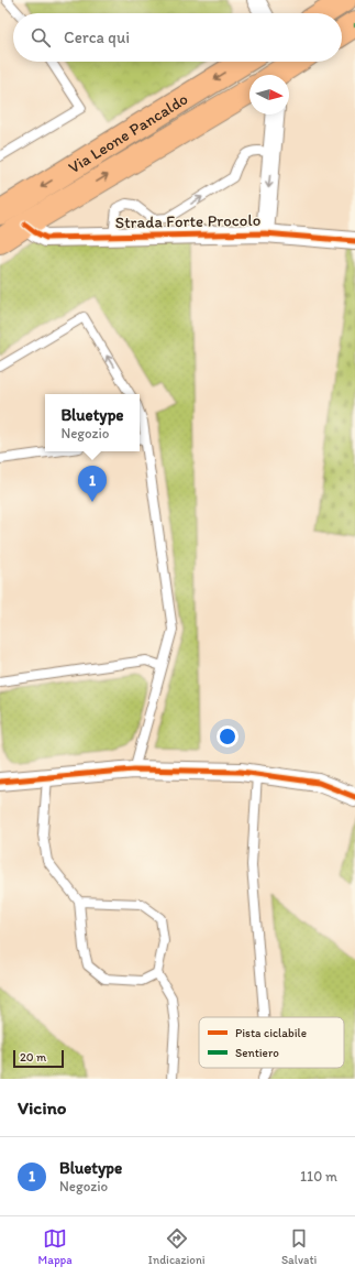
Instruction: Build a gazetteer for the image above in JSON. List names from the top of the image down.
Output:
{
  "streets": {
    "main road": ["Via Leone Pancaldo"],
    "street": ["Strada Forte Procolo"]
  },
  "crossings": [
    ["Via Leone Pancaldo", "Strada Forte Procolo"]
  ],
  "legend": ["Pista ciclabile", "Sentiero"],
  "scale_bar": "20 m",
  "north": "right",
  "page": {
    "search": "Cerca qui",
    "popup": ["Bluetype", "Negozio"],
    "pins": "1",
    "scale": "20 m",
    "heading": "Vicino",
    "list": [
      {
        "mark": "1",
        "name": "Bluetype",
        "note": "Negozio",
        "value": "110 m"
      }
    ],
    "nav": ["Mappa", "Indicazioni", "Salvati"]
  }
}
